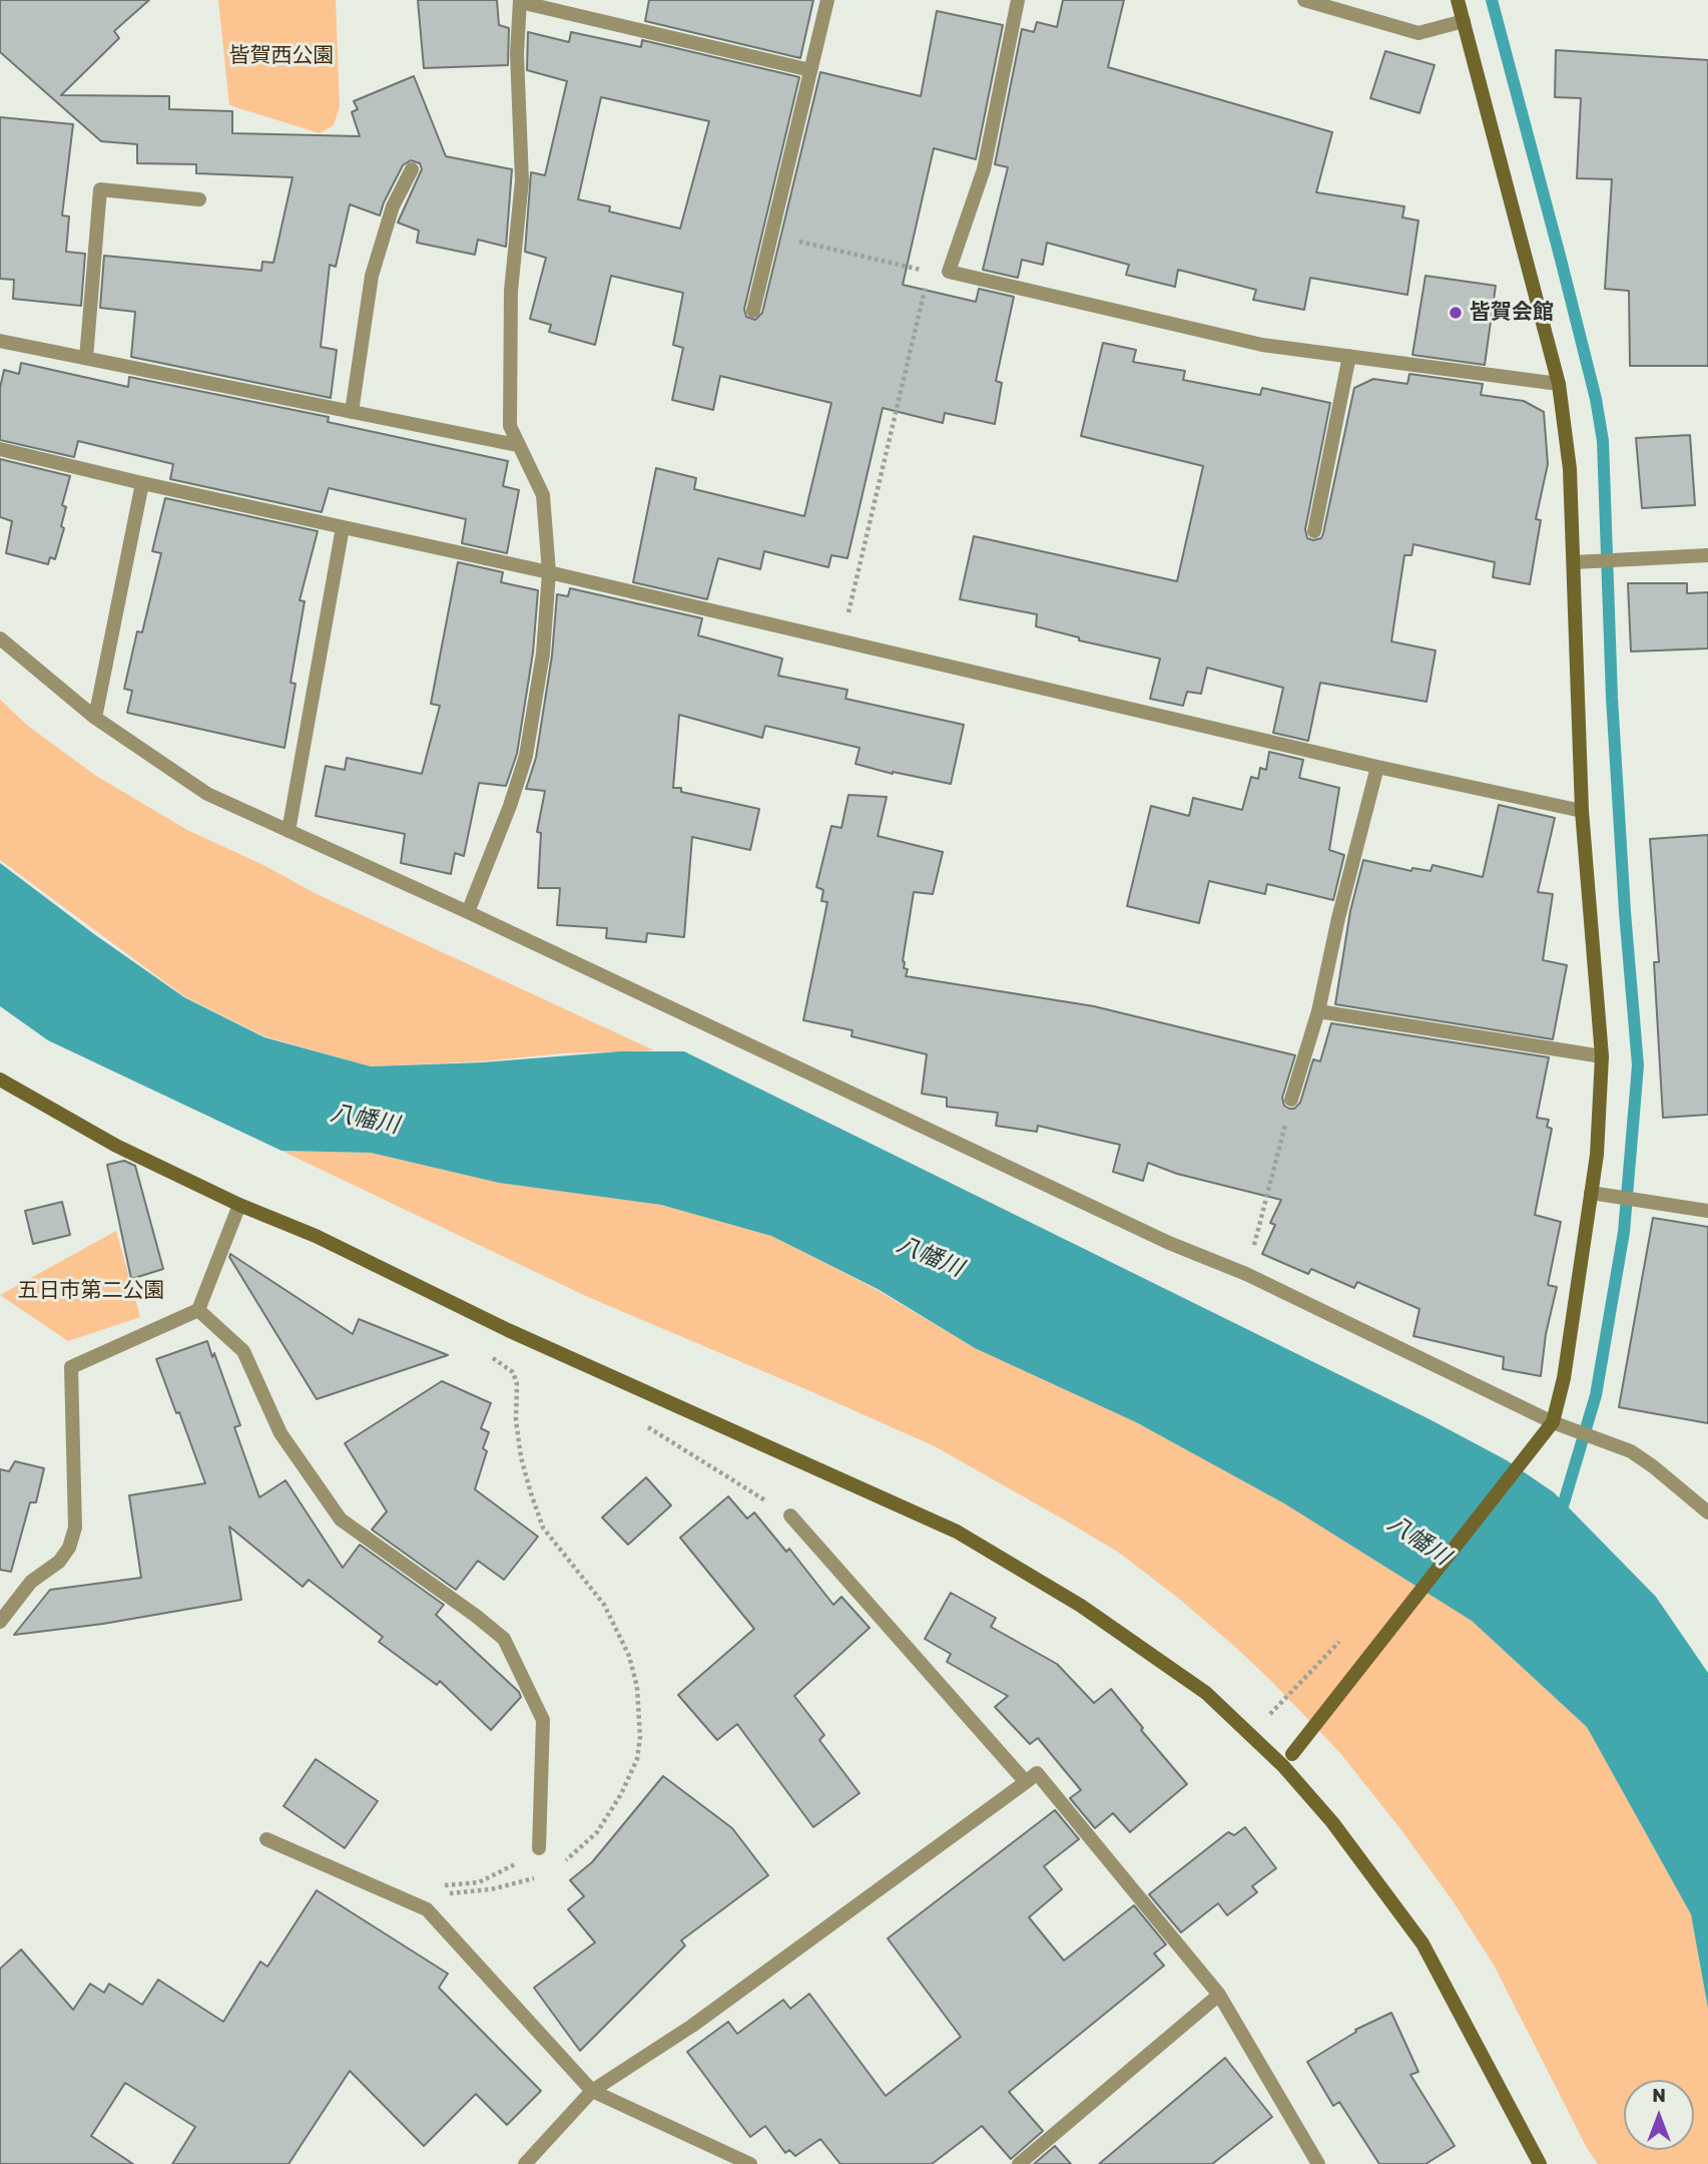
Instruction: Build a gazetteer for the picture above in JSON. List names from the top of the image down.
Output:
{
  "water": ["八幡川"],
  "parks": ["皆賀西公園", "五日市第二公園"],
  "places": ["皆賀会館"],
  "north": "top"
}
